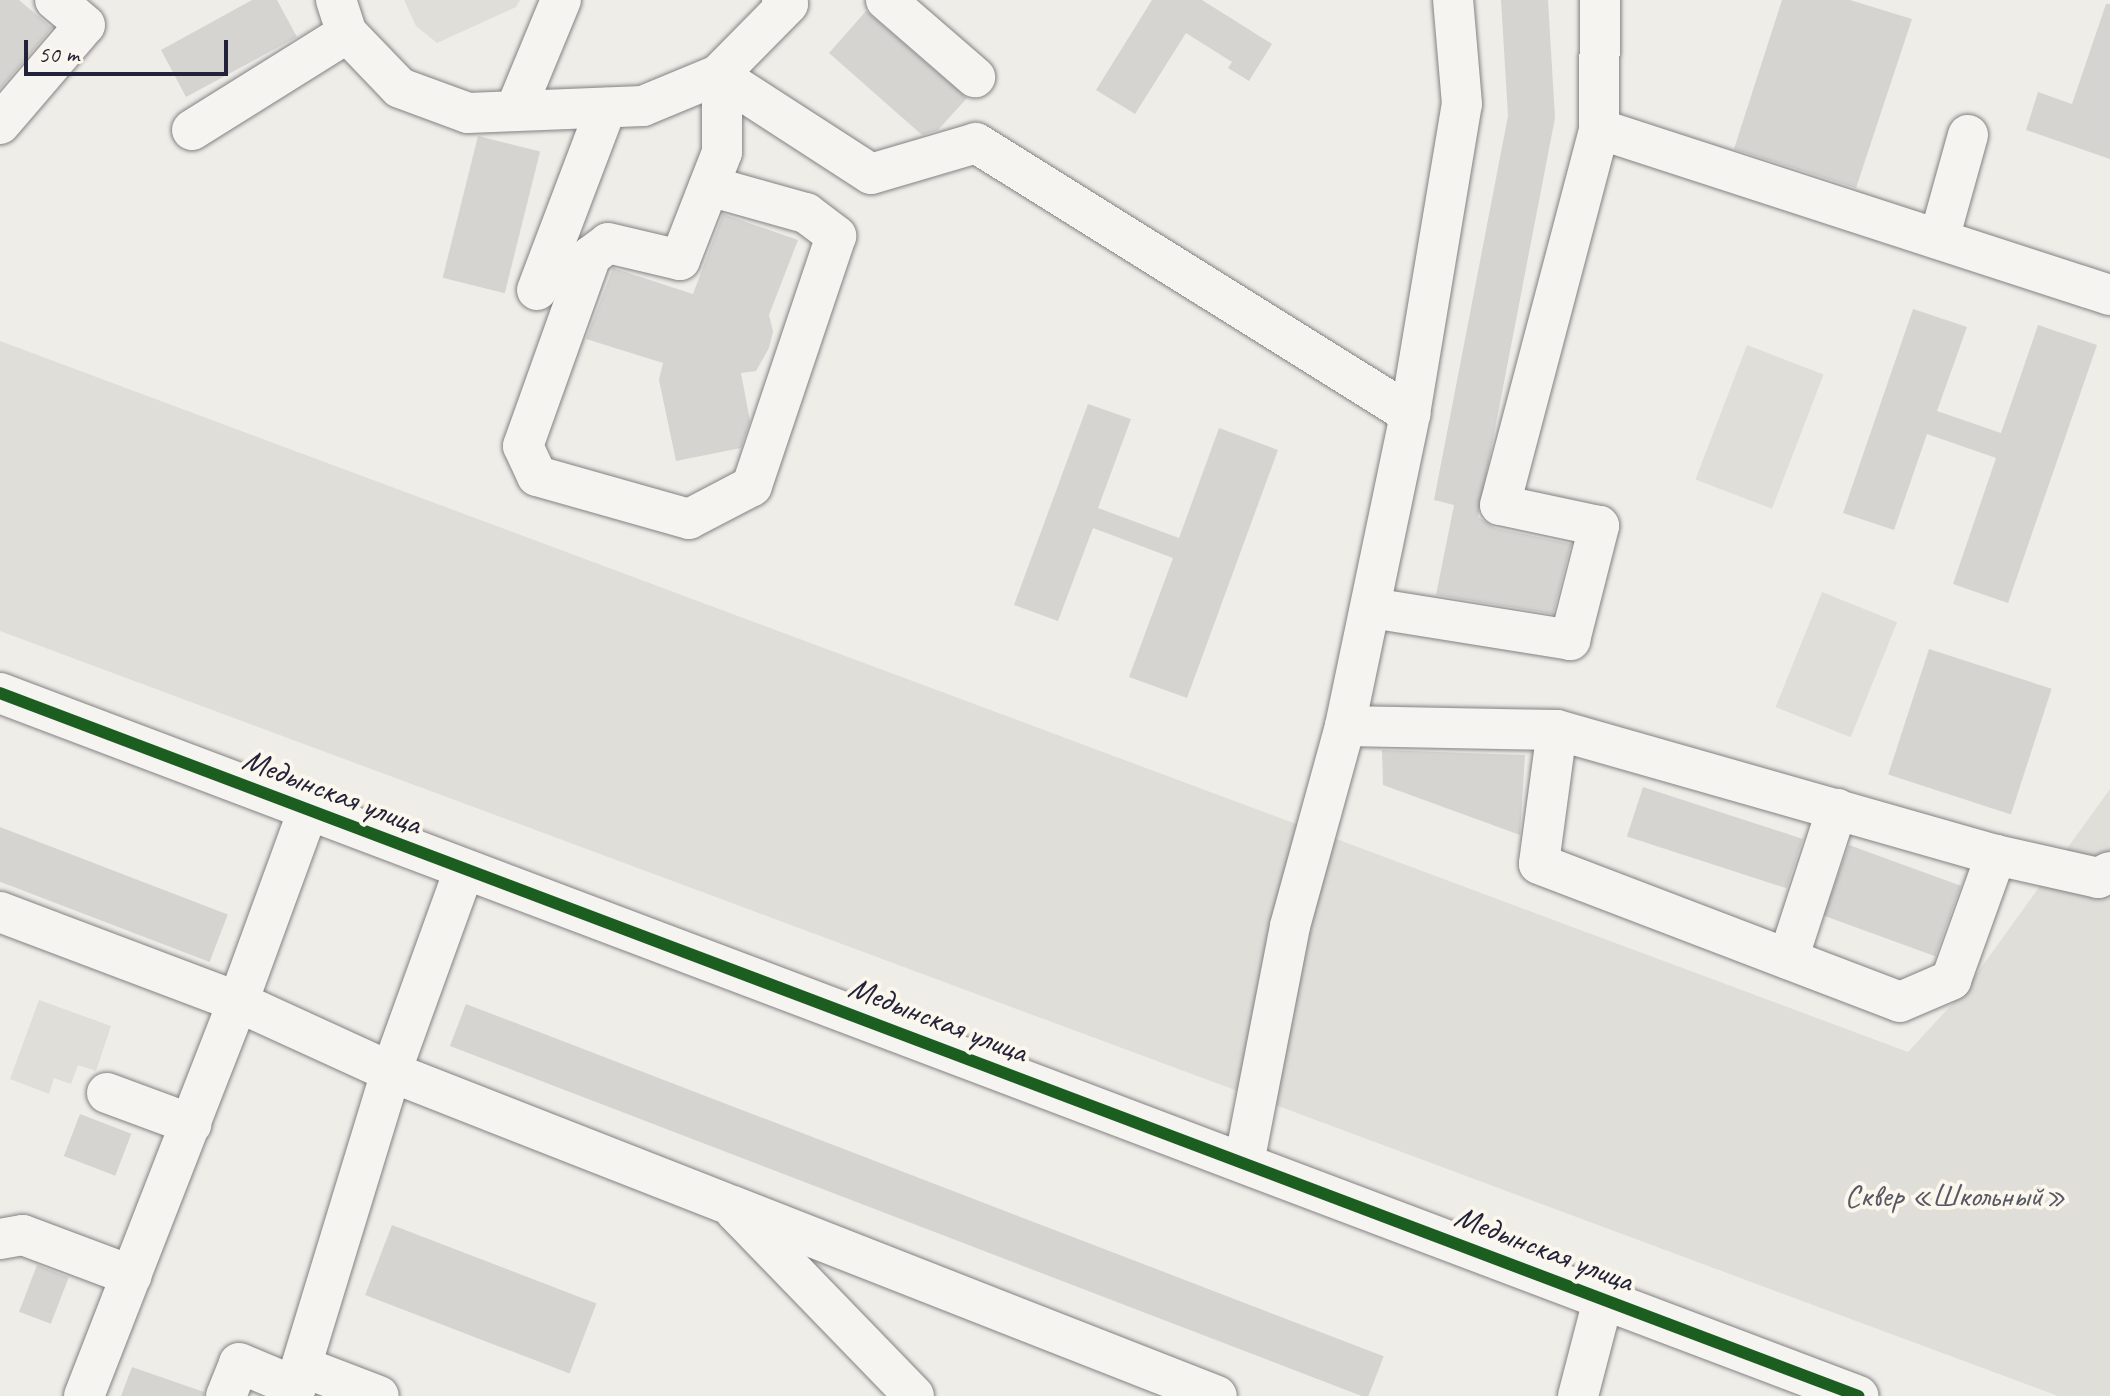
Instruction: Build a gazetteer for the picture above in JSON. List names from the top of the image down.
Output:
{
  "streets": {
    "street": ["Медынская улица"]
  },
  "parks": ["Сквер «Школьный»"],
  "scale_bar": "50 m"
}
